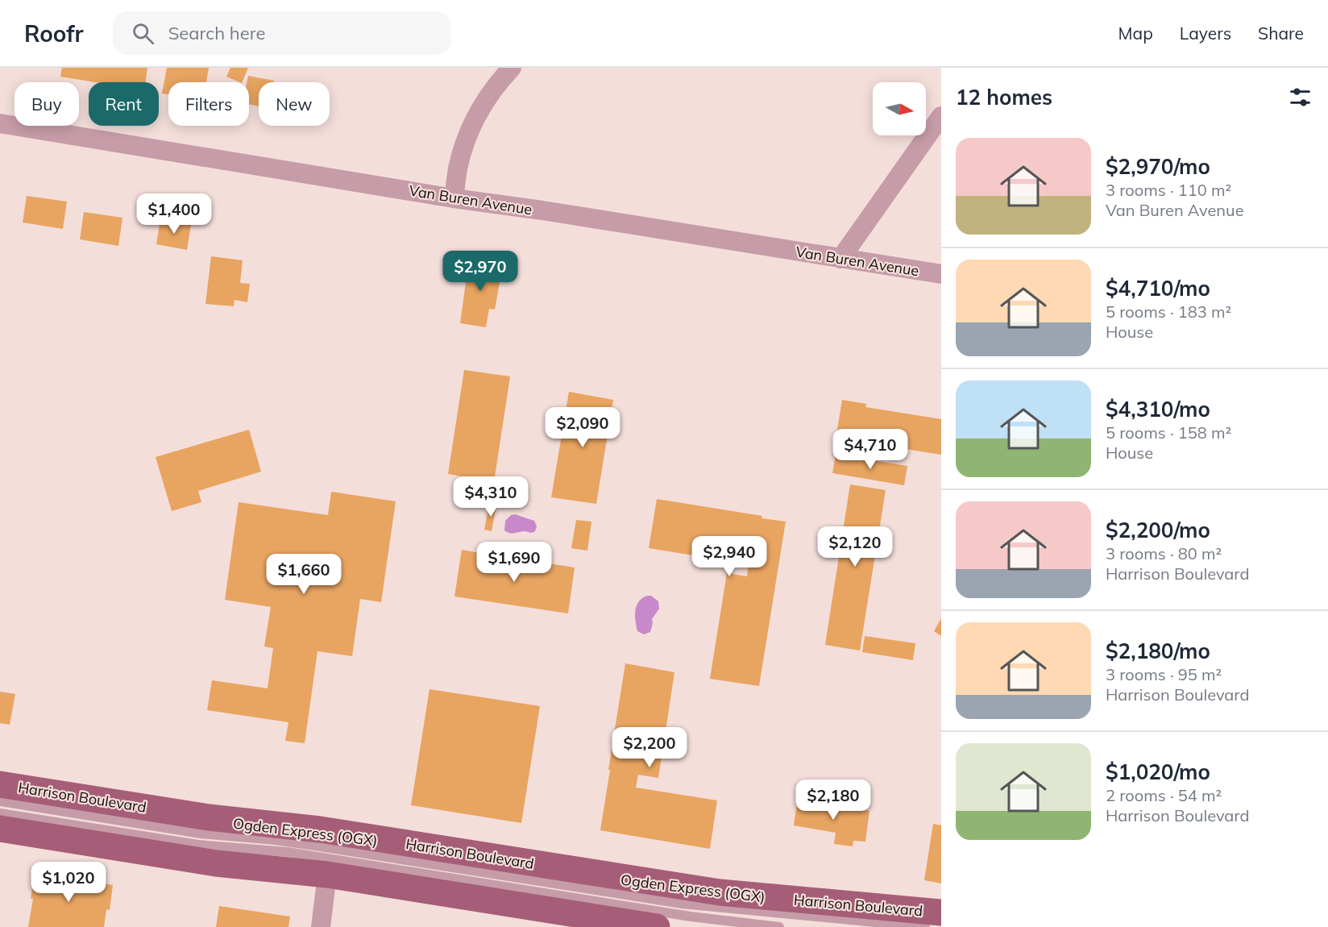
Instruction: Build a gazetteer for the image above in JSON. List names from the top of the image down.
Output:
{
  "streets": {
    "main road": ["Harrison Boulevard"],
    "street": ["Van Buren Avenue"],
    "lane": ["Ogden Express (OGX)"]
  },
  "north": "right",
  "page": {
    "header": "Roofr",
    "search": "Search here",
    "nav": ["Map", "Layers", "Share"],
    "heading": "12 homes",
    "chip": [
      "Buy",
      "Rent",
      "Filters",
      "New"
    ],
    "list": [
      {
        "name": "$2,970/mo",
        "note": "3 rooms · 110 m² · Van Buren Avenue"
      },
      {
        "name": "$4,710/mo",
        "note": "5 rooms · 183 m² · House"
      },
      {
        "name": "$4,310/mo",
        "note": "5 rooms · 158 m² · House"
      },
      {
        "name": "$2,200/mo",
        "note": "3 rooms · 80 m² · Harrison Boulevard"
      },
      {
        "name": "$2,180/mo",
        "note": "3 rooms · 95 m² · Harrison Boulevard"
      },
      {
        "name": "$1,020/mo",
        "note": "2 rooms · 54 m² · Harrison Boulevard"
      }
    ],
    "price": [
      "$1,400",
      "$2,970",
      "$2,090",
      "$4,710",
      "$4,310",
      "$2,120",
      "$2,940",
      "$1,690",
      "$1,660",
      "$2,200",
      "$2,180",
      "$1,020"
    ]
  }
}
